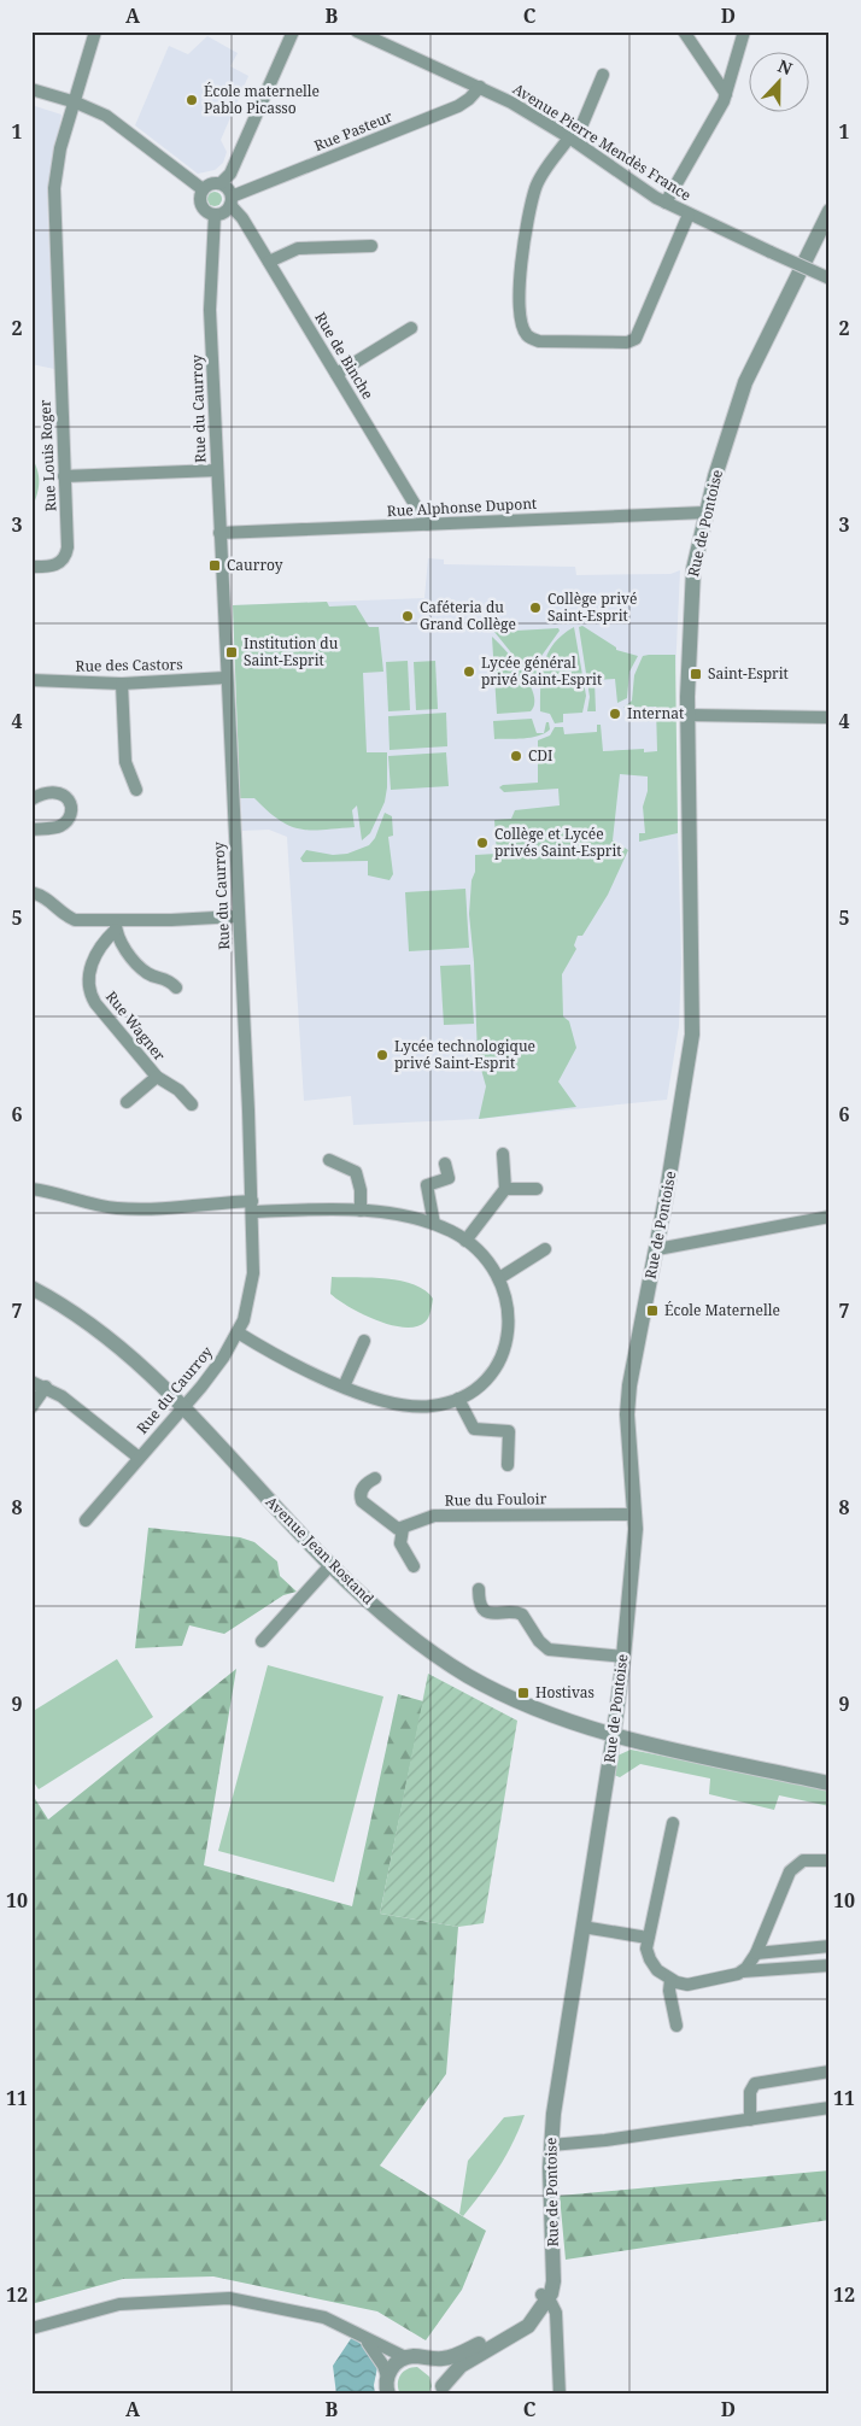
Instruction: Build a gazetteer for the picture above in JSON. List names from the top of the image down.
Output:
{
  "streets": {
    "street": [
      "Rue Pasteur",
      "Avenue Pierre Mendès France",
      "Rue de Binche",
      "Rue du Caurroy",
      "Rue Louis Roger",
      "Rue Alphonse Dupont",
      "Rue de Pontoise",
      "Rue des Castors",
      "Rue Wagner",
      "Rue du Fouloir",
      "Avenue Jean Rostand"
    ]
  },
  "crossings": [
    ["Rue Pasteur", "Avenue Pierre Mendès France"],
    ["Rue Pasteur", "Rue de Binche"],
    ["Rue Pasteur", "Rue du Caurroy"],
    ["Rue de Binche", "Rue du Caurroy"],
    ["Rue de Binche", "Rue Alphonse Dupont"],
    ["Rue du Caurroy", "Rue Alphonse Dupont"],
    ["Rue du Caurroy", "Rue des Castors"],
    ["Rue du Caurroy", "Avenue Jean Rostand"],
    ["Rue Alphonse Dupont", "Rue de Pontoise"],
    ["Rue de Pontoise", "Rue du Fouloir"],
    ["Rue de Pontoise", "Avenue Jean Rostand"]
  ],
  "places": {
    "other": [
      "École maternelle Pablo Picasso",
      "Collège privé Saint-Esprit",
      "Caféteria du Grand Collège",
      "Lycée général privé Saint-Esprit",
      "Internat",
      "CDI",
      "Collège et Lycée privés Saint-Esprit",
      "Lycée technologique privé Saint-Esprit"
    ],
    "transit": [
      "Caurroy",
      "Institution du Saint-Esprit",
      "Saint-Esprit",
      "École Maternelle",
      "Hostivas"
    ]
  },
  "north": "top",
  "grid": {
    "columns": [
      "A",
      "B",
      "C",
      "D"
    ],
    "rows": [
      "1",
      "2",
      "3",
      "4",
      "5",
      "6",
      "7",
      "8",
      "9",
      "10",
      "11",
      "12"
    ]
  }
}
